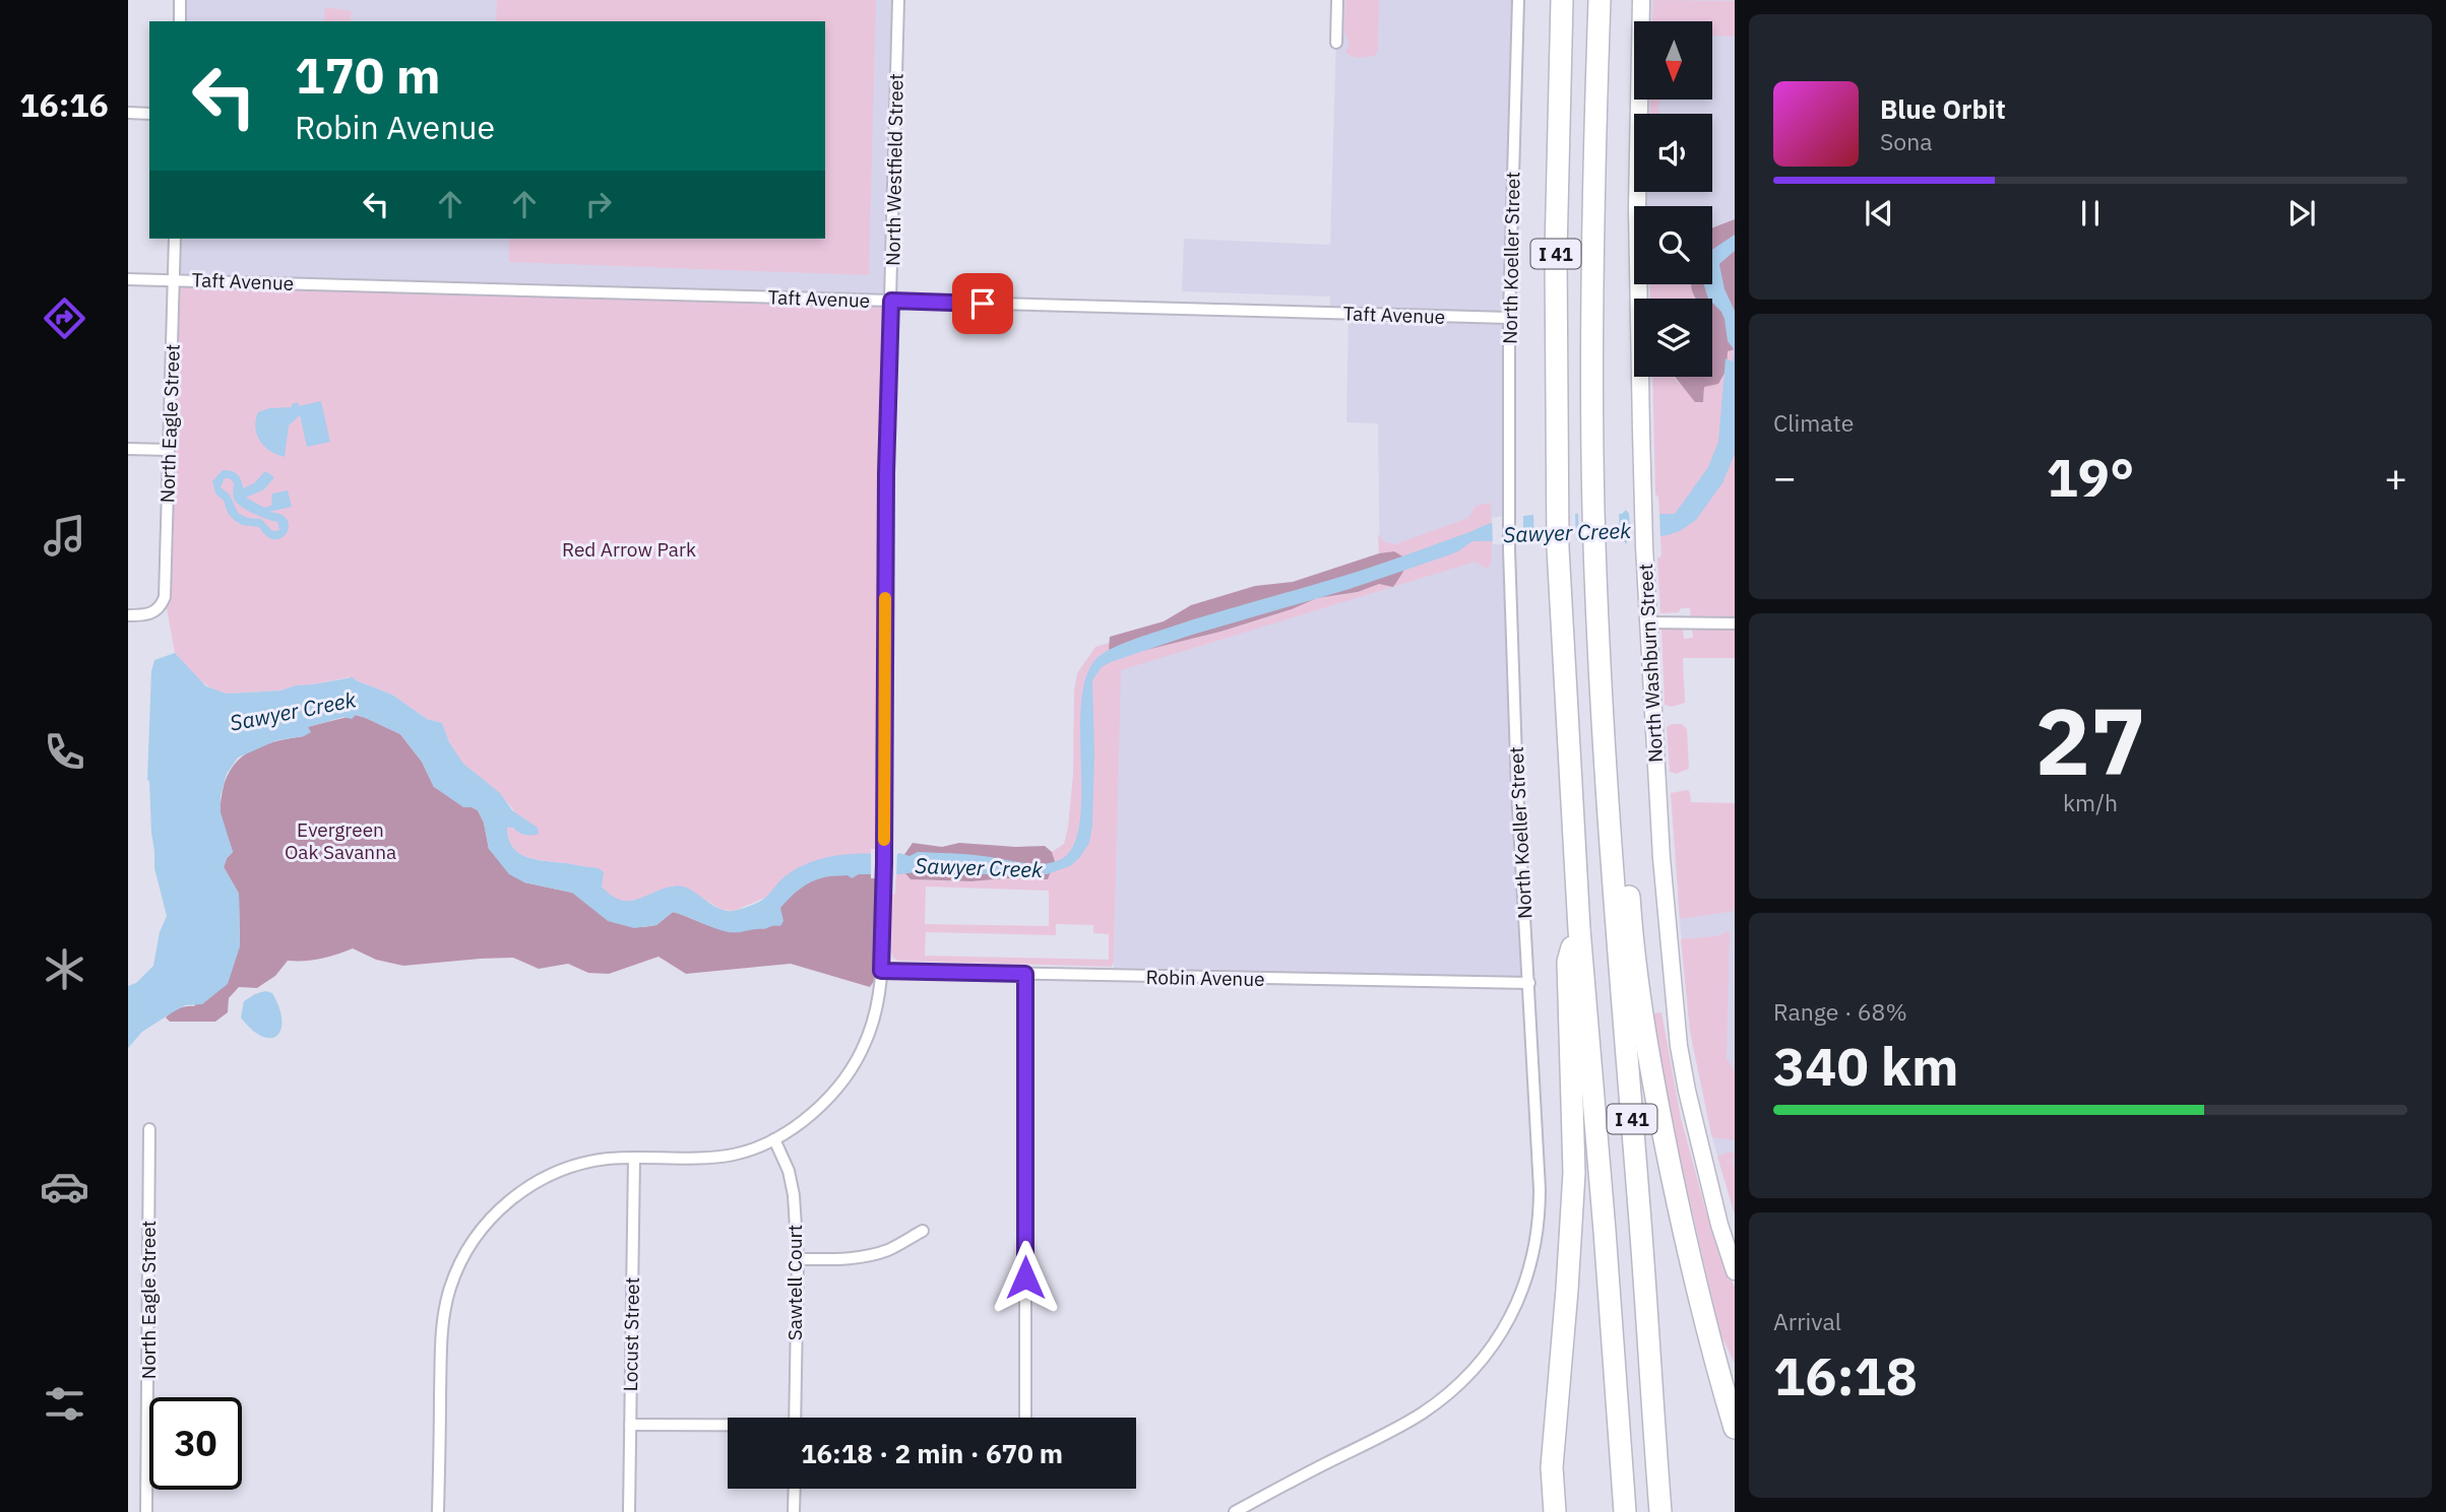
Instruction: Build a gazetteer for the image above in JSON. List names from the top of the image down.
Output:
{
  "streets": {
    "highway": ["I 41"],
    "street": [
      "North Westfield Street",
      "North Koeller Street",
      "Taft Avenue",
      "North Eagle Street",
      "North Washburn Street",
      "Robin Avenue",
      "Sawtell Court",
      "Locust Street"
    ]
  },
  "crossings": [
    ["North Westfield Street", "Taft Avenue"],
    ["North Westfield Street", "Robin Avenue"],
    ["North Westfield Street", "Sawtell Court"],
    ["North Westfield Street", "Locust Street"],
    ["North Koeller Street", "Taft Avenue"],
    ["North Koeller Street", "Robin Avenue"],
    ["Taft Avenue", "North Eagle Street"]
  ],
  "water": ["Sawyer Creek"],
  "parks": ["Red Arrow Park", "Evergreen Oak Savanna"],
  "north": "bottom",
  "page": {
    "tabs": "16:16",
    "turn": ["170 m", "Robin Avenue"],
    "song": ["Blue Orbit", "Sona"],
    "tile": [
      "Climate",
      ["27", "km/h"],
      ["Range · 68%", "340 km"],
      ["Arrival", "16:18"]
    ],
    "heat": ["−", "19°", "+"],
    "limit": "30",
    "trip": "16:18 · 2 min · 670 m"
  }
}
